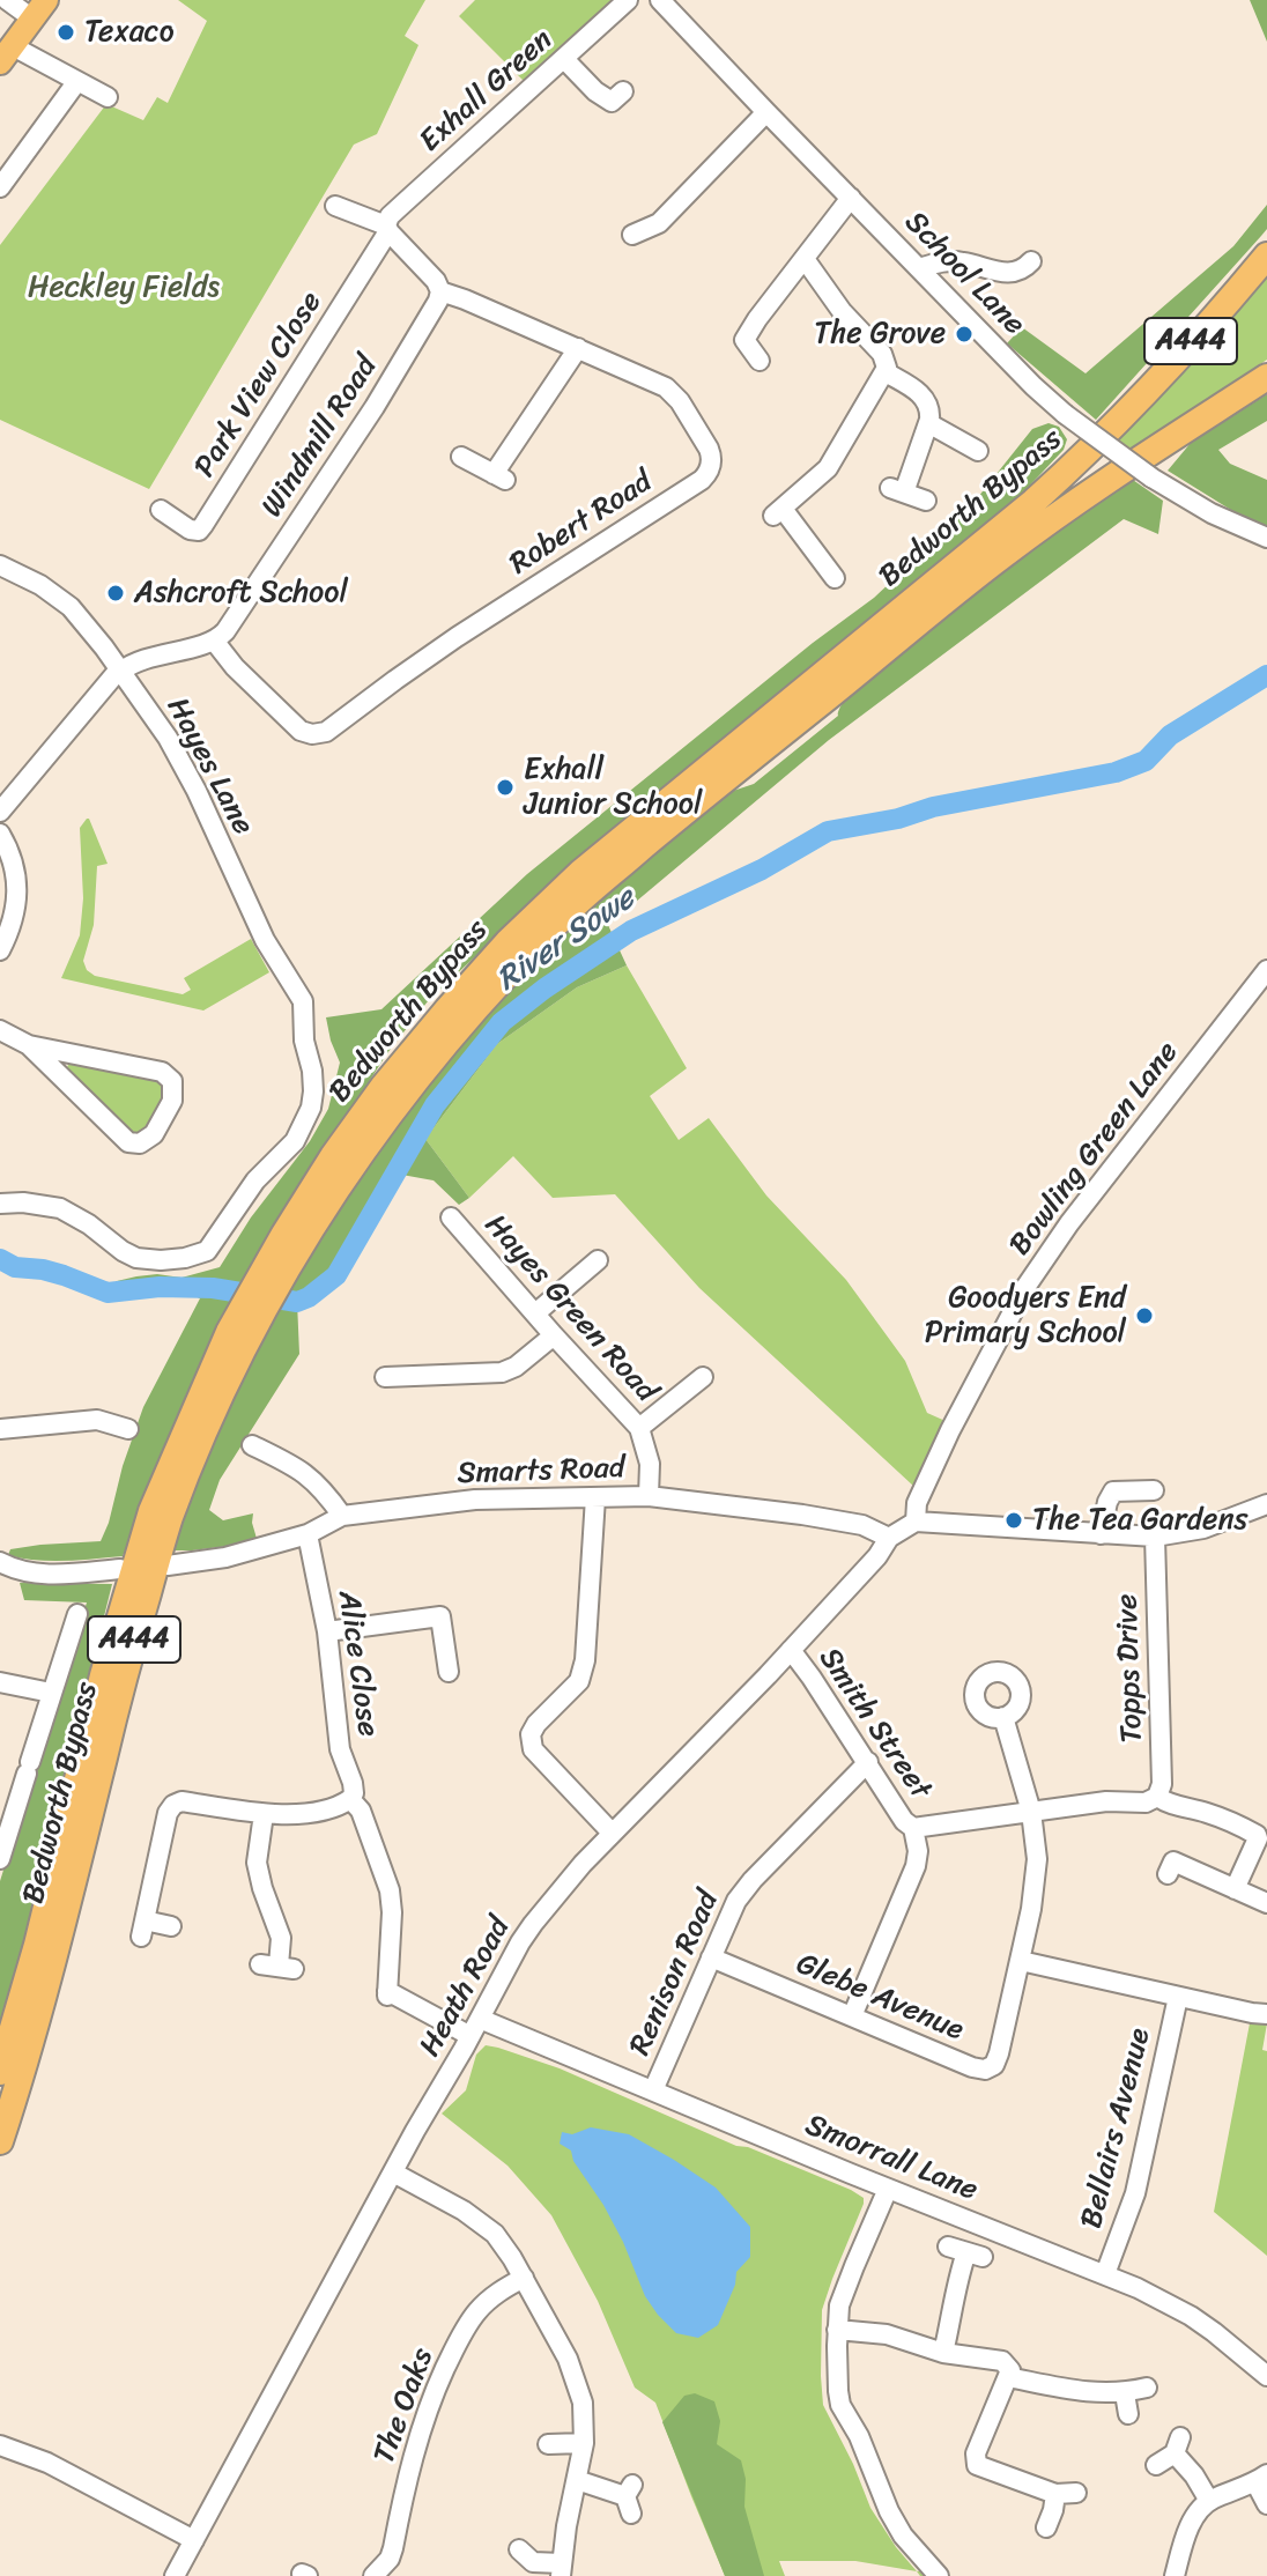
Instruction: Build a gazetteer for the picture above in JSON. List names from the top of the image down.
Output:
{
  "streets": {
    "highway": ["A444", "Bedworth Bypass"],
    "street": [
      "Exhall Green",
      "School Lane",
      "Park View Close",
      "Windmill Road",
      "Robert Road",
      "Hayes Lane",
      "Bowling Green Lane",
      "Hayes Green Road",
      "Smarts Road",
      "Alice Close",
      "Topps Drive",
      "Smith Street",
      "Renison Road",
      "Heath Road",
      "Glebe Avenue",
      "Bellairs Avenue",
      "Smorrall Lane",
      "The Oaks"
    ]
  },
  "crossings": [
    ["Exhall Green", "Park View Close"],
    ["Windmill Road", "Robert Road"],
    ["Hayes Green Road", "Smarts Road"],
    ["Smarts Road", "Alice Close"],
    ["Smarts Road", "Heath Road"],
    ["Alice Close", "Heath Road"],
    ["Alice Close", "Smorrall Lane"],
    ["Smith Street", "Renison Road"],
    ["Smith Street", "Heath Road"],
    ["Renison Road", "Glebe Avenue"],
    ["Renison Road", "Smorrall Lane"],
    ["Heath Road", "Smorrall Lane"],
    ["Bellairs Avenue", "Smorrall Lane"]
  ],
  "water": ["River Sowe"],
  "parks": ["Heckley Fields"],
  "places": [
    "Texaco",
    "The Grove",
    "Ashcroft School",
    "Exhall Junior School",
    "Goodyers End Primary School",
    "The Tea Gardens"
  ]
}
